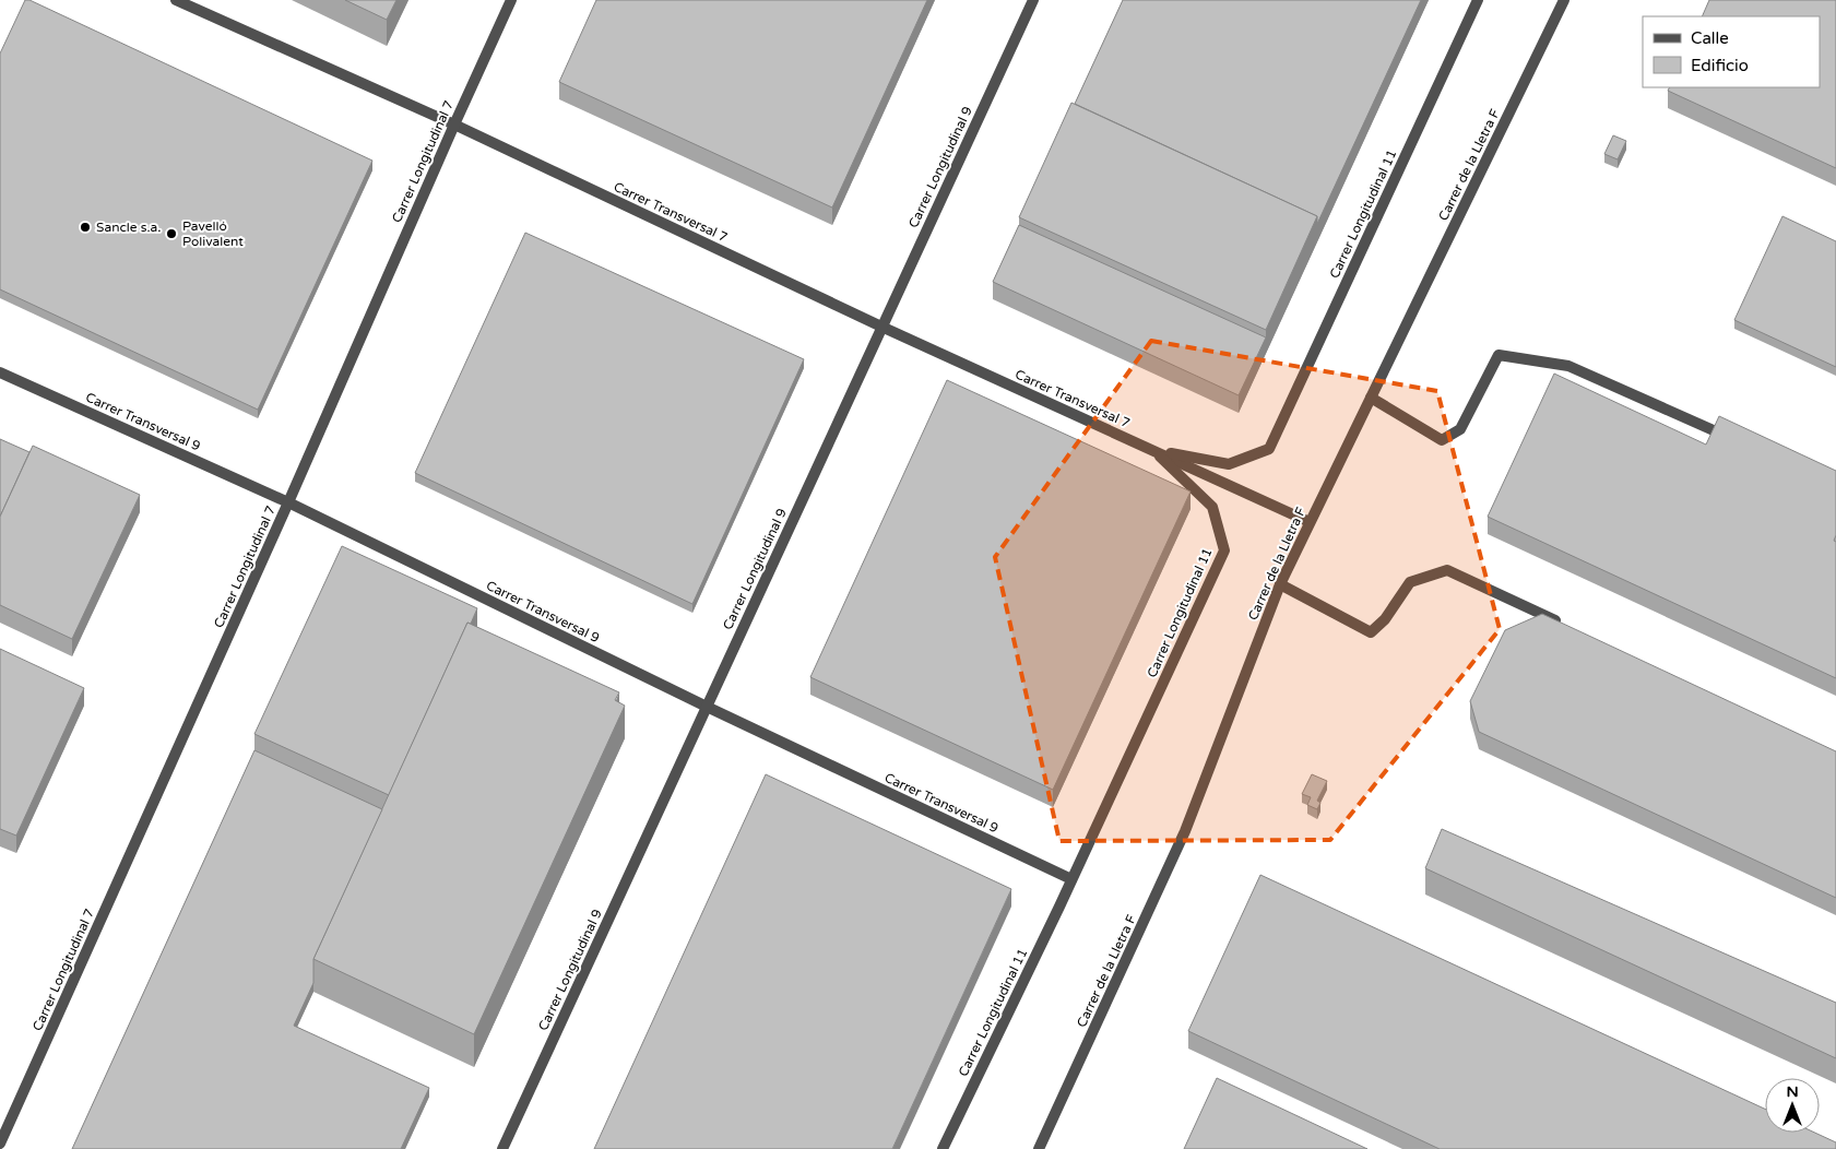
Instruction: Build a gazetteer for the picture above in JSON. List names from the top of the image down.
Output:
{
  "streets": {
    "street": [
      "Carrer Longitudinal 7",
      "Carrer de la Lletra F",
      "Carrer Longitudinal 9",
      "Carrer Transversal 7",
      "Carrer Longitudinal 11",
      "Carrer Transversal 9"
    ]
  },
  "crossings": [
    ["Carrer Longitudinal 7", "Carrer Transversal 7"],
    ["Carrer Longitudinal 7", "Carrer Transversal 9"],
    ["Carrer Longitudinal 9", "Carrer Transversal 7"],
    ["Carrer Longitudinal 9", "Carrer Transversal 9"],
    ["Carrer Transversal 7", "Carrer Longitudinal 11"],
    ["Carrer Longitudinal 11", "Carrer Transversal 9"]
  ],
  "places": ["Sancle s.a.", "Pavelló Polivalent"],
  "legend": ["Calle", "Edificio"],
  "north": "top"
}
